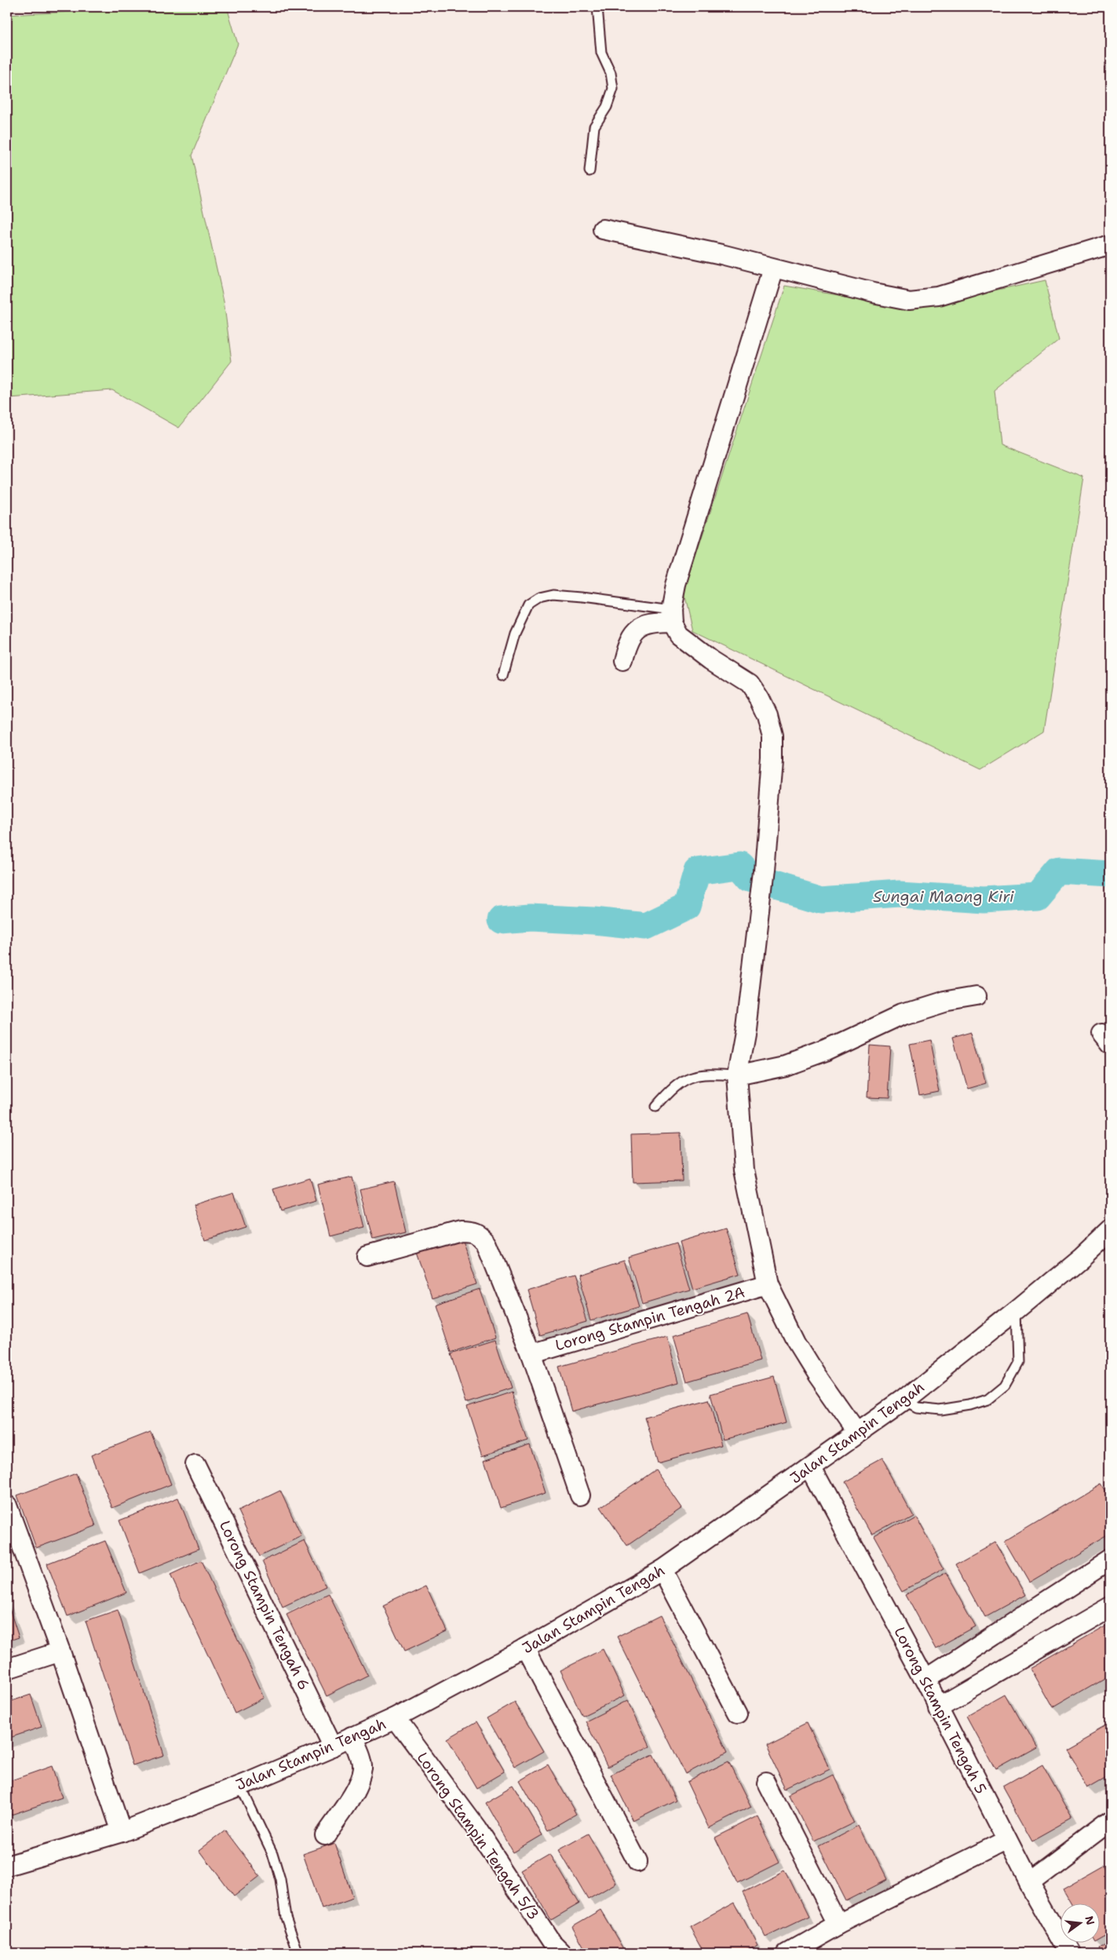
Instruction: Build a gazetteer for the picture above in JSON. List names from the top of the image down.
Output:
{
  "streets": {
    "street": [
      "Lorong Stampin Tengah 2A",
      "Jalan Stampin Tengah",
      "Lorong Stampin Tengah 6",
      "Lorong Stampin Tengah 5",
      "Lorong Stampin Tengah 5/3"
    ]
  },
  "crossings": [
    ["Jalan Stampin Tengah", "Lorong Stampin Tengah 6"],
    ["Jalan Stampin Tengah", "Lorong Stampin Tengah 5"],
    ["Jalan Stampin Tengah", "Lorong Stampin Tengah 5/3"]
  ],
  "water": ["Sungai Maong Kiri"],
  "north": "right"
}
